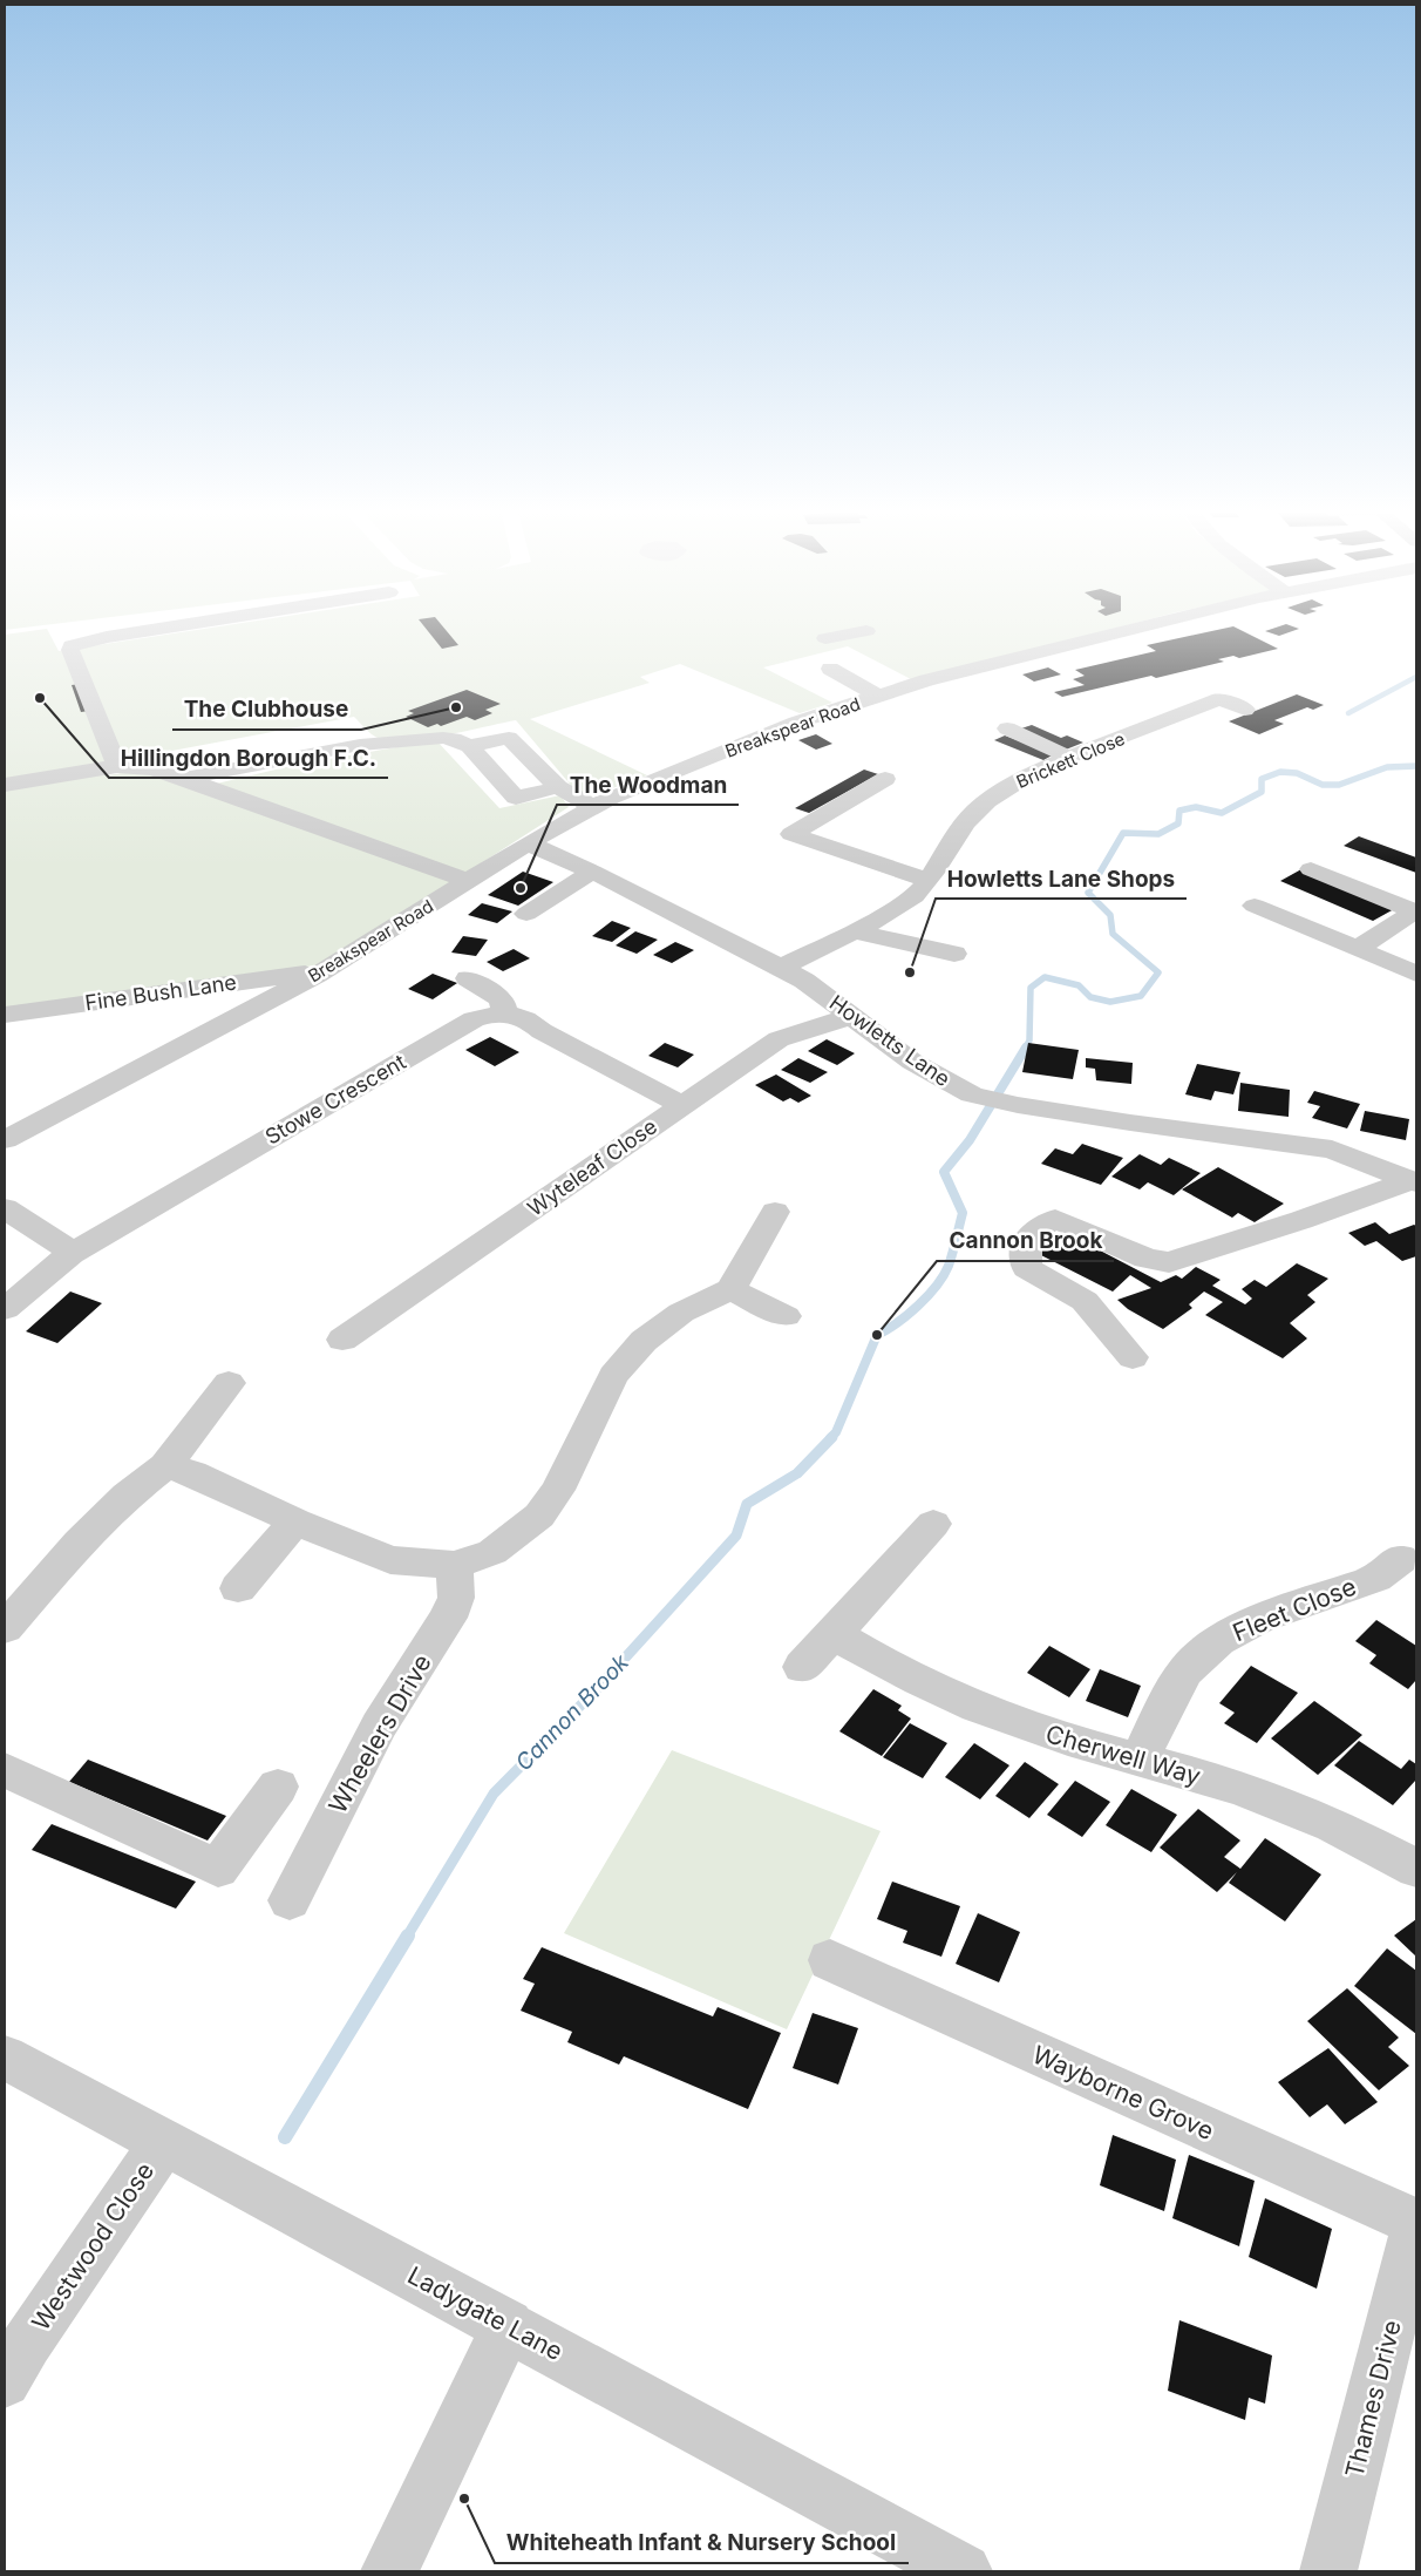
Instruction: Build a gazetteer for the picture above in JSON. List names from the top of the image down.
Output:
{
  "streets": {
    "street": [
      "Breakspear Road",
      "Brickett Close",
      "Fine Bush Lane",
      "Howletts Lane",
      "Stowe Crescent",
      "Wyteleaf Close",
      "Fleet Close",
      "Wheelers Drive",
      "Cherwell Way",
      "Wayborne Grove",
      "Westwood Close",
      "Ladygate Lane",
      "Thames Drive"
    ]
  },
  "crossings": [
    ["Breakspear Road", "Fine Bush Lane"],
    ["Breakspear Road", "Howletts Lane"],
    ["Brickett Close", "Howletts Lane"],
    ["Howletts Lane", "Wyteleaf Close"],
    ["Fleet Close", "Cherwell Way"],
    ["Wayborne Grove", "Thames Drive"],
    ["Westwood Close", "Ladygate Lane"]
  ],
  "water": ["Cannon Brook"],
  "places": [
    "Hillingdon Borough F.C.",
    "The Clubhouse",
    "The Woodman",
    "Howletts Lane Shops",
    "Cannon Brook",
    "Whiteheath Infant & Nursery School"
  ]
}
